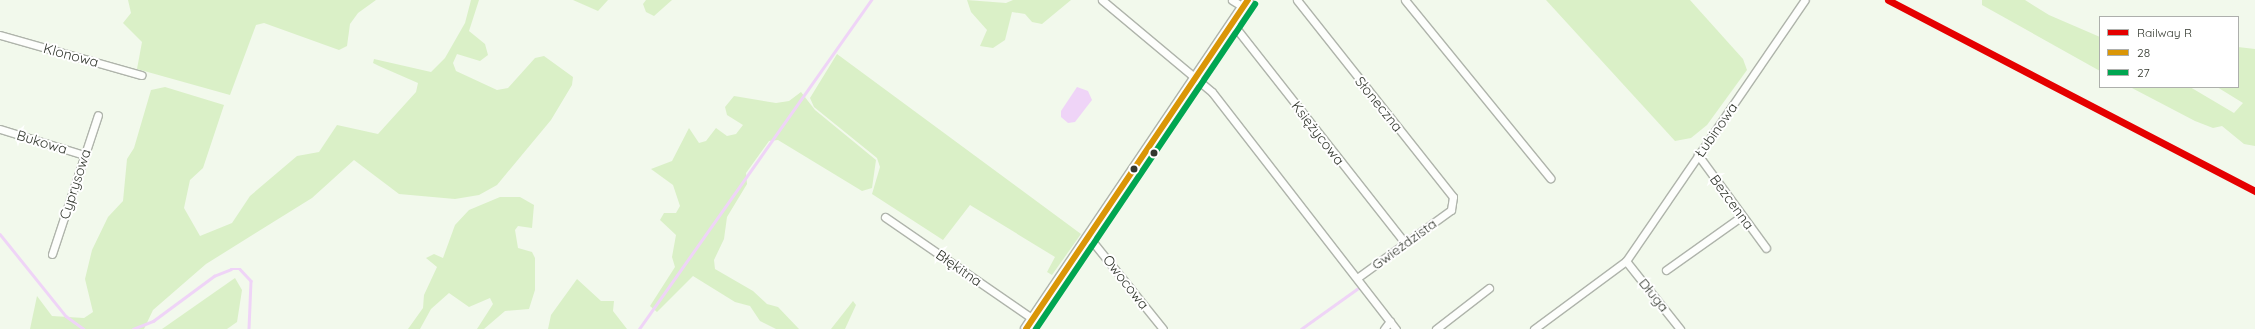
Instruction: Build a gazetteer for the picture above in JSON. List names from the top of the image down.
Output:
{
  "streets": {
    "street": [
      "Klonowa",
      "Słoneczna",
      "Łubinowa",
      "Księżycowa",
      "Bukowa",
      "Cyprysowa",
      "Bezcenna",
      "Gwieździsta",
      "Błękitna",
      "Owocowa",
      "Długa"
    ]
  },
  "crossings": [
    ["Słoneczna", "Gwieździsta"],
    ["Łubinowa", "Bezcenna"],
    ["Łubinowa", "Długa"],
    ["Księżycowa", "Gwieździsta"],
    ["Bukowa", "Cyprysowa"]
  ],
  "lines": ["rail line R", "transit line 28", "transit line 27"],
  "legend": ["Railway R", "28", "27"]
}
